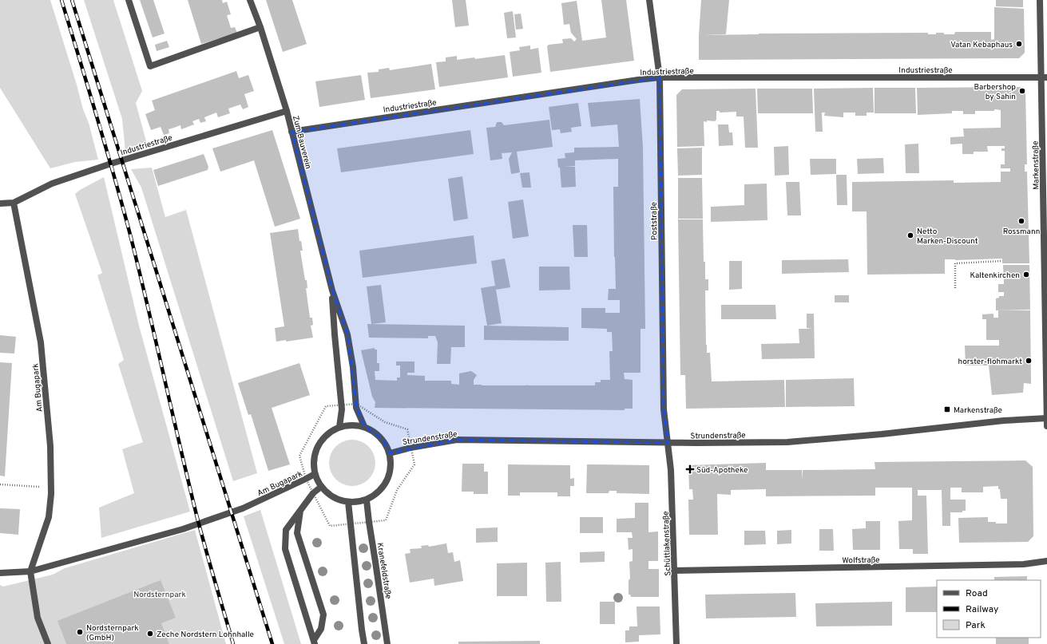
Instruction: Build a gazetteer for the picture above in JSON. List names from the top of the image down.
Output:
{
  "streets": {
    "street": [
      "Industriestraße",
      "Zum Bauverein",
      "Markenstraße",
      "Poststraße",
      "Am Bugapark",
      "Strundenstraße",
      "Schüttlakenstraße",
      "Wolfstraße",
      "Kranefeldstraße"
    ]
  },
  "crossings": [
    ["Industriestraße", "Zum Bauverein"],
    ["Industriestraße", "Markenstraße"],
    ["Industriestraße", "Poststraße"],
    ["Industriestraße", "Am Bugapark"],
    ["Zum Bauverein", "Am Bugapark"],
    ["Zum Bauverein", "Strundenstraße"],
    ["Zum Bauverein", "Kranefeldstraße"],
    ["Markenstraße", "Strundenstraße"],
    ["Poststraße", "Strundenstraße"],
    ["Poststraße", "Schüttlakenstraße"],
    ["Am Bugapark", "Strundenstraße"],
    ["Am Bugapark", "Kranefeldstraße"],
    ["Strundenstraße", "Schüttlakenstraße"],
    ["Strundenstraße", "Kranefeldstraße"],
    ["Schüttlakenstraße", "Wolfstraße"]
  ],
  "parks": ["Nordsternpark"],
  "places": {
    "other": [
      "Vatan Kebaphaus",
      "Barbershop by Sahin",
      "Rossmann",
      "Netto Marken-Discount",
      "Kaltenkirchen",
      "horster-flohmarkt",
      "Nordsternpark (GmbH)",
      "Zeche Nordstern Lohnhalle"
    ],
    "transit": ["Markenstraße"],
    "health": ["Süd-Apotheke"]
  },
  "legend": ["Road", "Railway", "Park"]
}
